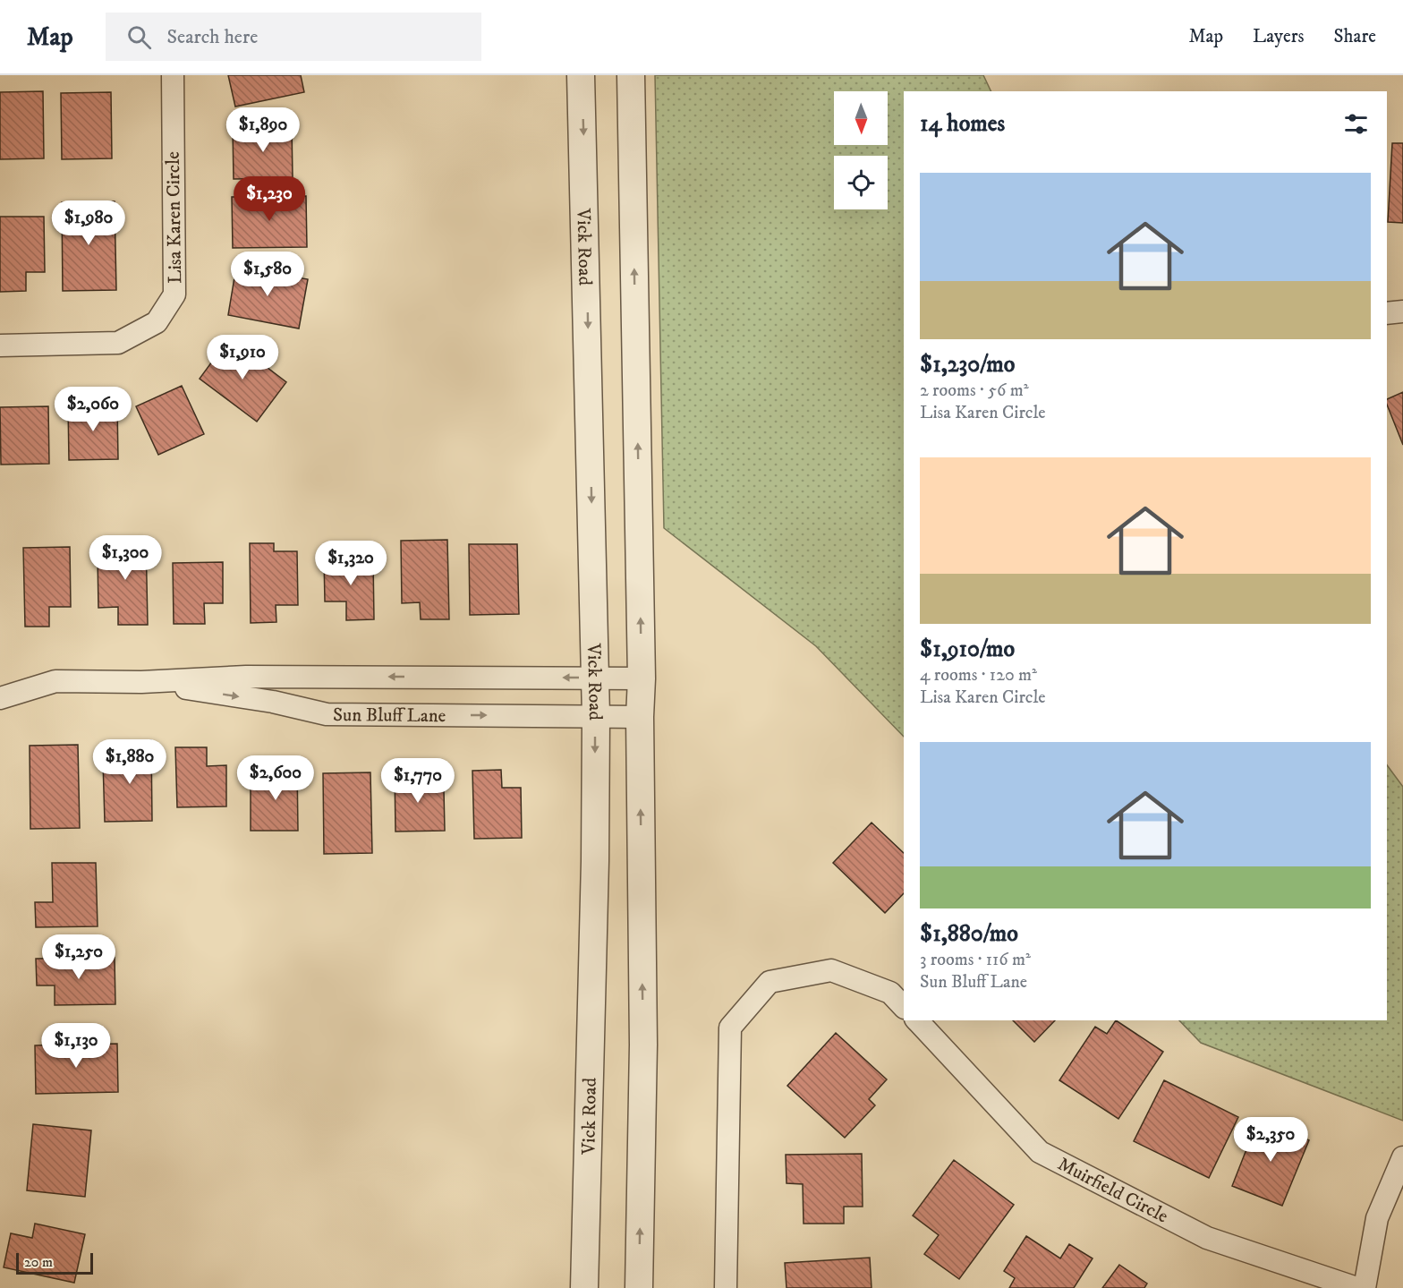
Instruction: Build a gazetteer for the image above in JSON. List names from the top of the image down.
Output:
{
  "streets": {
    "street": [
      "Lisa Karen Circle",
      "Vick Road",
      "Sun Bluff Lane",
      "Muirfield Circle"
    ]
  },
  "crossings": [
    ["Vick Road", "Sun Bluff Lane"]
  ],
  "scale_bar": "20 m",
  "north": "bottom",
  "page": {
    "header": "Map",
    "search": "Search here",
    "nav": ["Map", "Layers", "Share"],
    "heading": "14 homes",
    "price": [
      "$1,890",
      "$1,230",
      "$1,980",
      "$1,580",
      "$1,910",
      "$2,060",
      "$1,300",
      "$1,320",
      "$1,880",
      "$2,600",
      "$1,770",
      "$1,250",
      "$1,130",
      "$2,350"
    ],
    "list": [
      {
        "name": "$1,230/mo",
        "note": "2 rooms · 56 m² · Lisa Karen Circle"
      },
      {
        "name": "$1,910/mo",
        "note": "4 rooms · 120 m² · Lisa Karen Circle"
      },
      {
        "name": "$1,880/mo",
        "note": "3 rooms · 116 m² · Sun Bluff Lane"
      }
    ],
    "scale": "20 m"
  }
}
